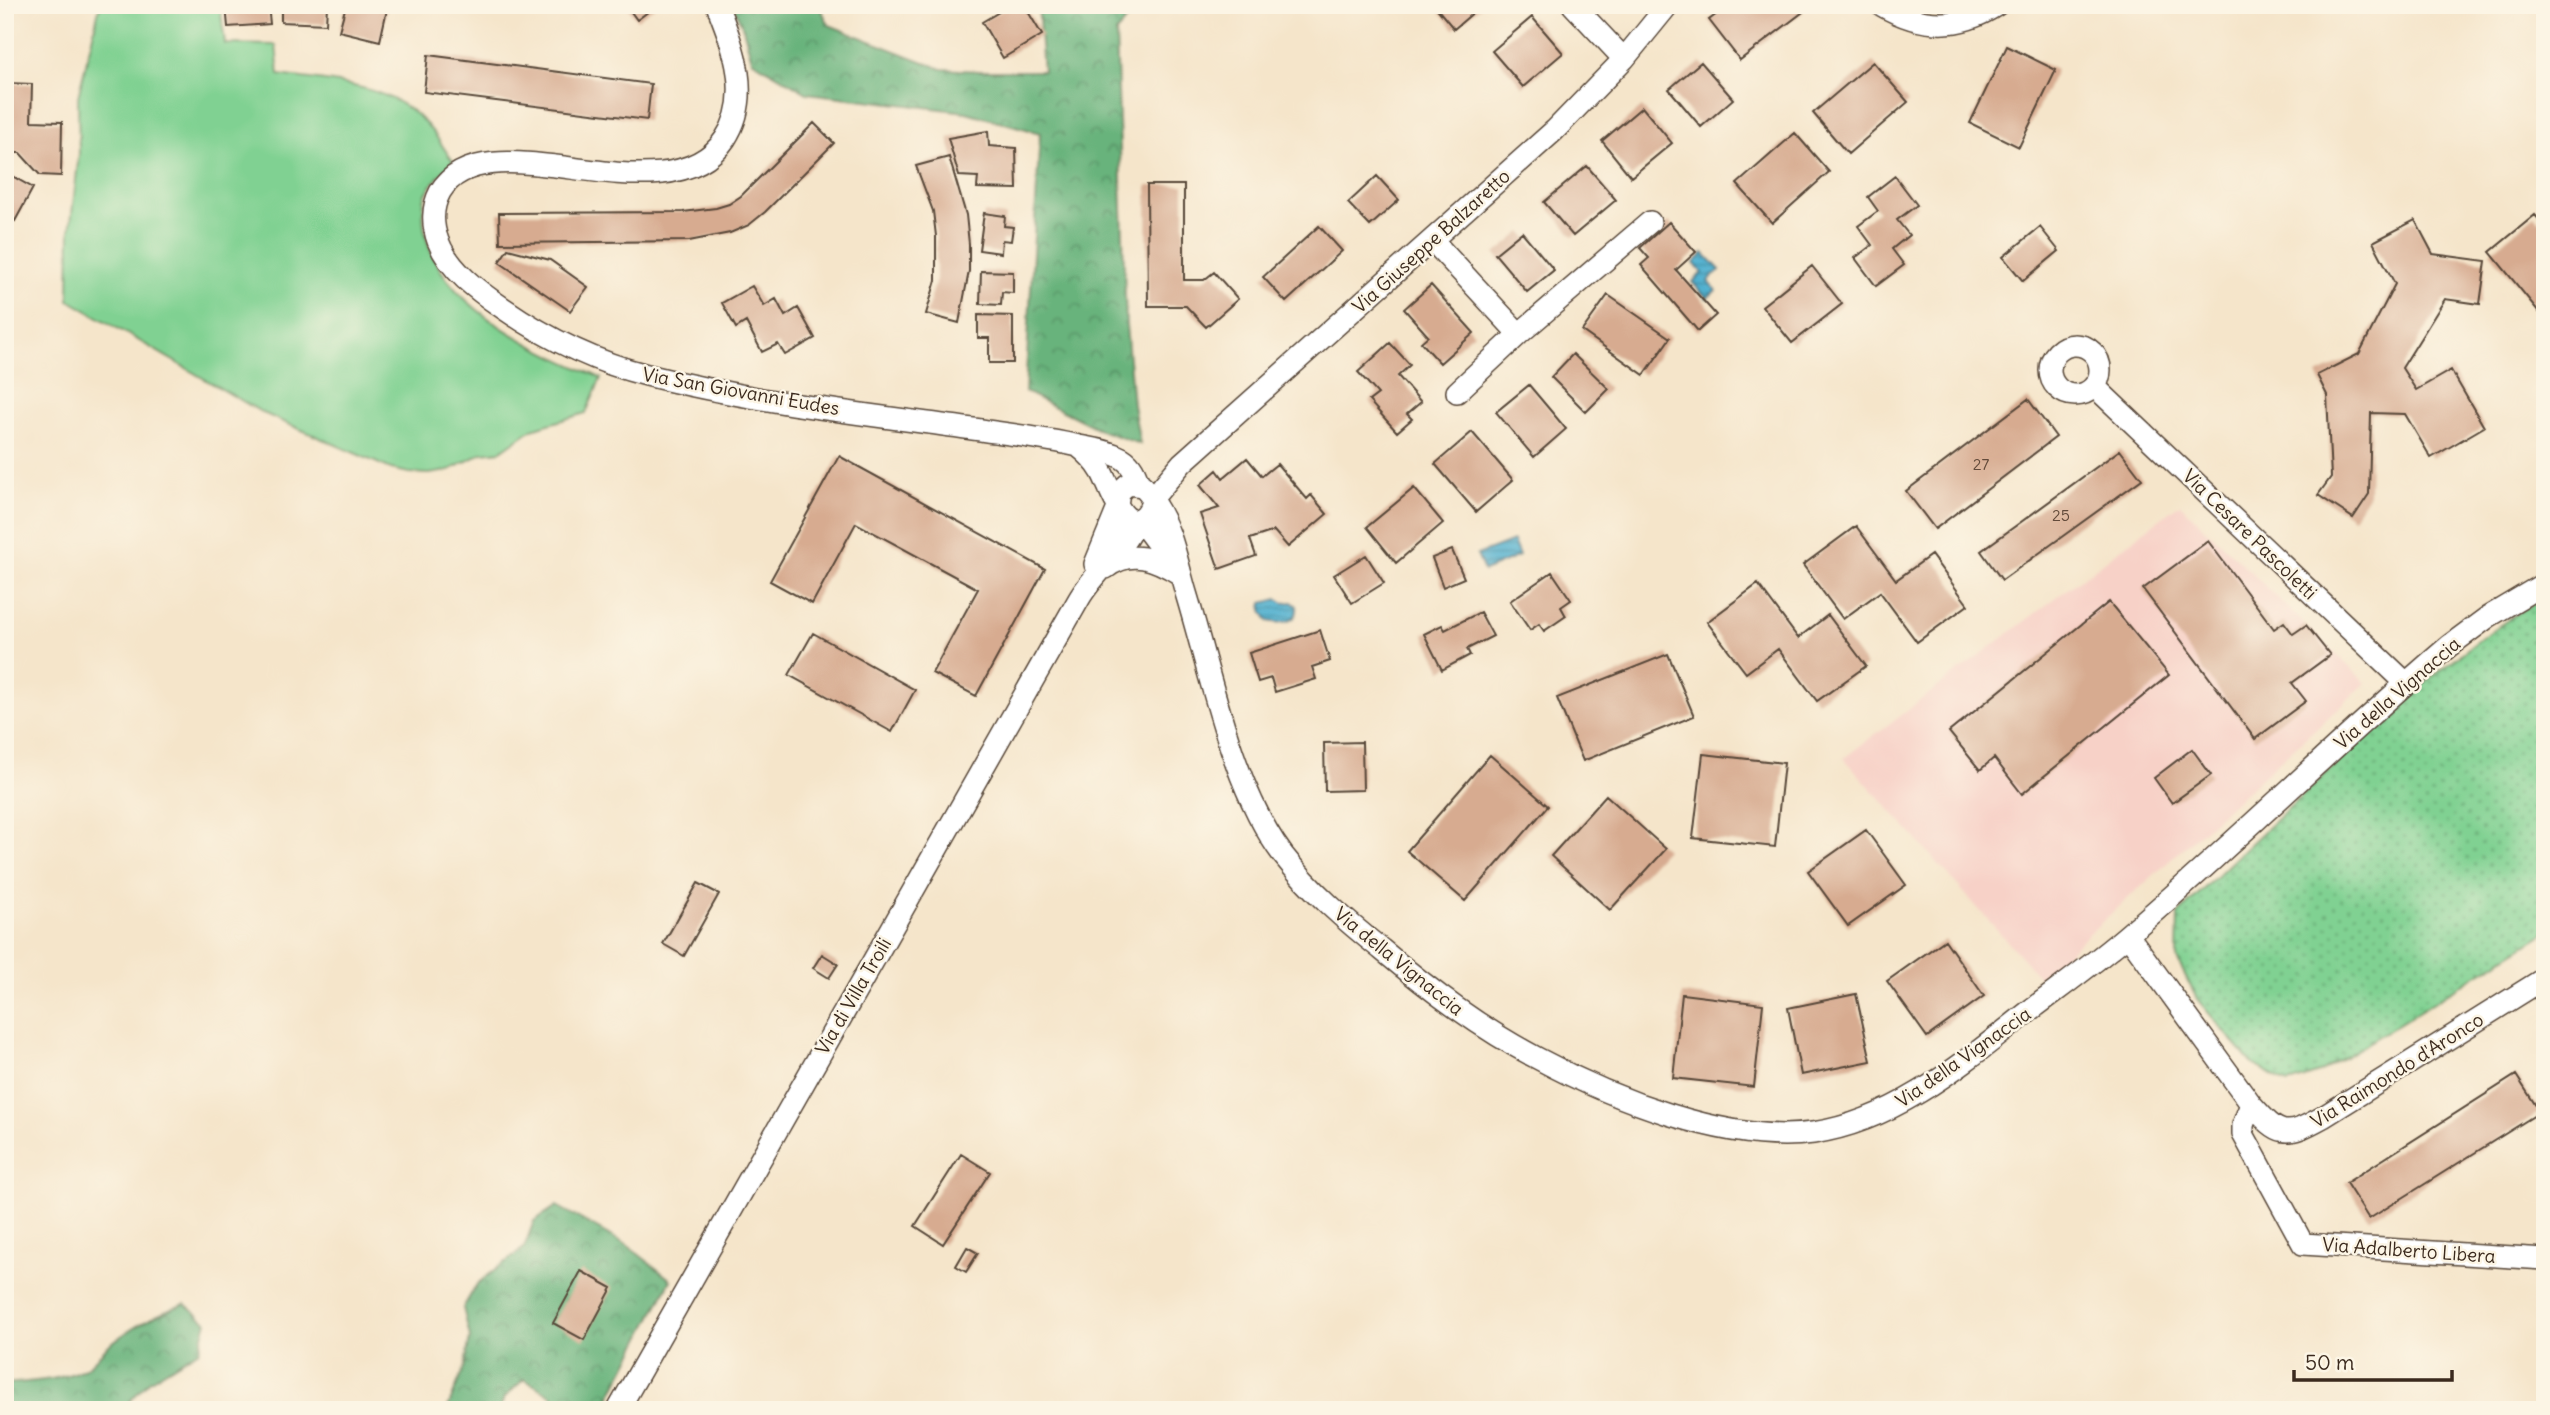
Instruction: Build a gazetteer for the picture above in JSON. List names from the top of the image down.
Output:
{
  "streets": {
    "street": [
      "Via Giuseppe Balzaretto",
      "Via San Giovanni Eudes",
      "Via Cesare Pascoletti",
      "Via della Vignaccia",
      "Via di Villa Troili",
      "Via Raimondo d'Aronco",
      "Via Adalberto Libera"
    ]
  },
  "crossings": [
    ["Via Giuseppe Balzaretto", "Via San Giovanni Eudes"],
    ["Via Giuseppe Balzaretto", "Via della Vignaccia"],
    ["Via Giuseppe Balzaretto", "Via di Villa Troili"],
    ["Via San Giovanni Eudes", "Via della Vignaccia"],
    ["Via San Giovanni Eudes", "Via di Villa Troili"],
    ["Via Cesare Pascoletti", "Via della Vignaccia"],
    ["Via della Vignaccia", "Via di Villa Troili"],
    ["Via della Vignaccia", "Via Raimondo d'Aronco"],
    ["Via Raimondo d'Aronco", "Via Adalberto Libera"]
  ],
  "house_numbers": ["27", "25"],
  "scale_bar": "50 m"
}
